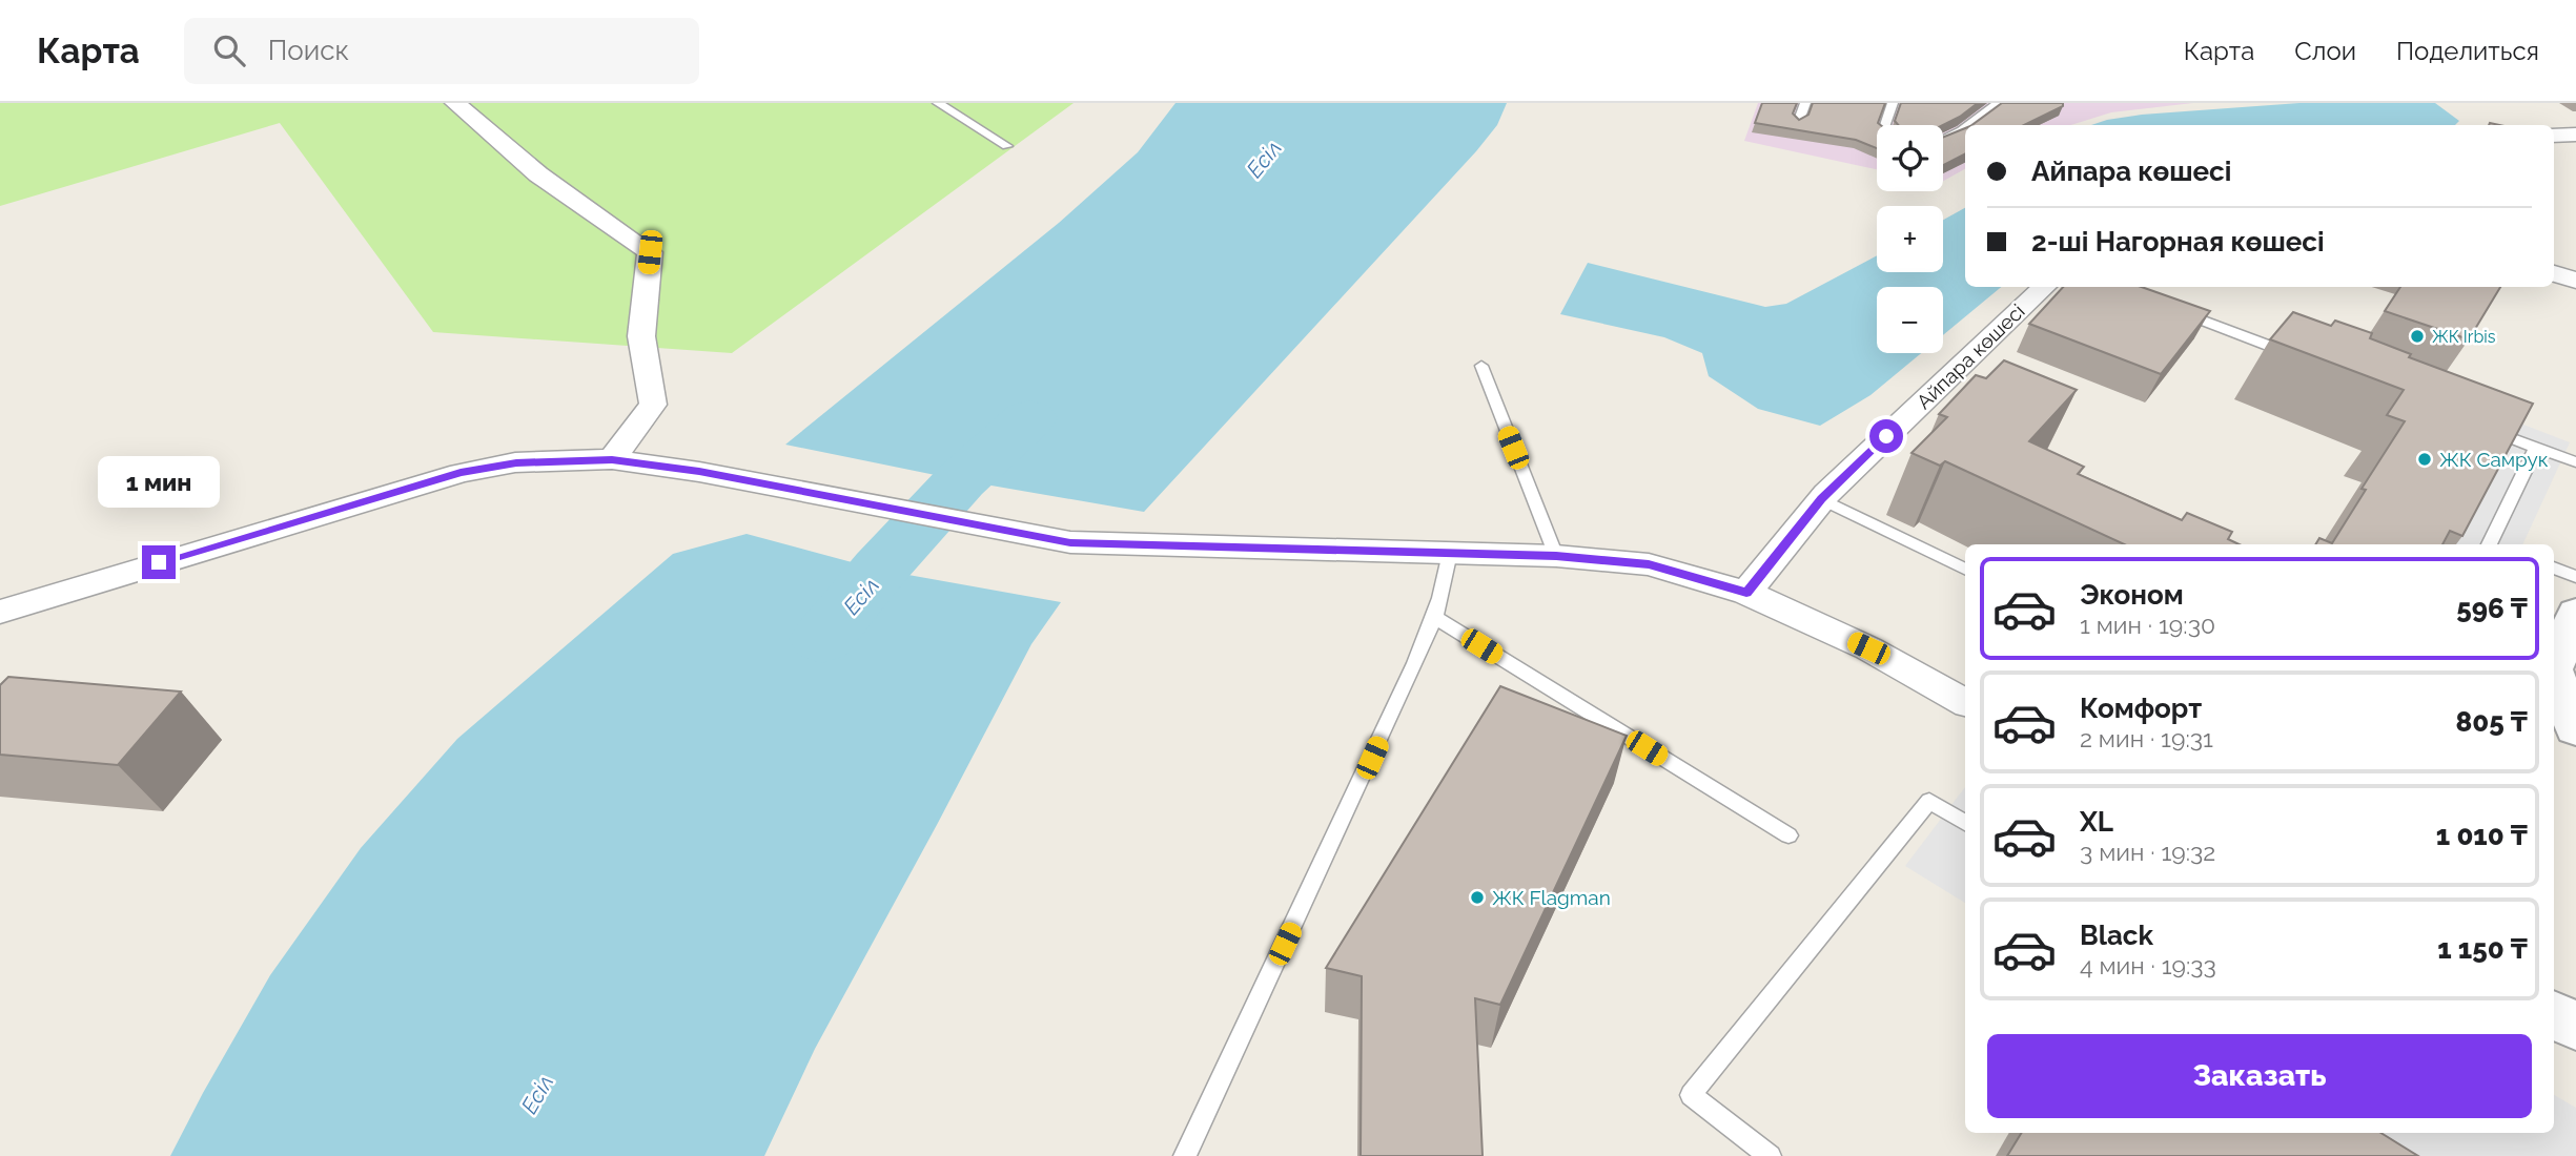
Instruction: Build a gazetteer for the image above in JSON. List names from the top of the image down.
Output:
{
  "streets": {
    "street": ["Айпара көшесі"]
  },
  "water": ["Есіл"],
  "places": ["ЖК Irbis", "ЖК Самрук", "ЖК Flagman"],
  "page": {
    "header": "Карта",
    "search": "Поиск",
    "nav": ["Карта", "Слои", "Поделиться"],
    "map_buttons": ["+", "−"],
    "banner": ["Айпара көшесі", "2-ші Нагорная көшесі"],
    "bubble": "1 мин",
    "list": [
      {
        "name": "Эконом",
        "note": "1 мин · 19:30",
        "value": "596 ₸"
      },
      {
        "name": "Комфорт",
        "note": "2 мин · 19:31",
        "value": "805 ₸"
      },
      {
        "name": "XL",
        "note": "3 мин · 19:32",
        "value": "1 010 ₸"
      },
      {
        "name": "Black",
        "note": "4 мин · 19:33",
        "value": "1 150 ₸"
      }
    ],
    "buttons": "Заказать"
  }
}
